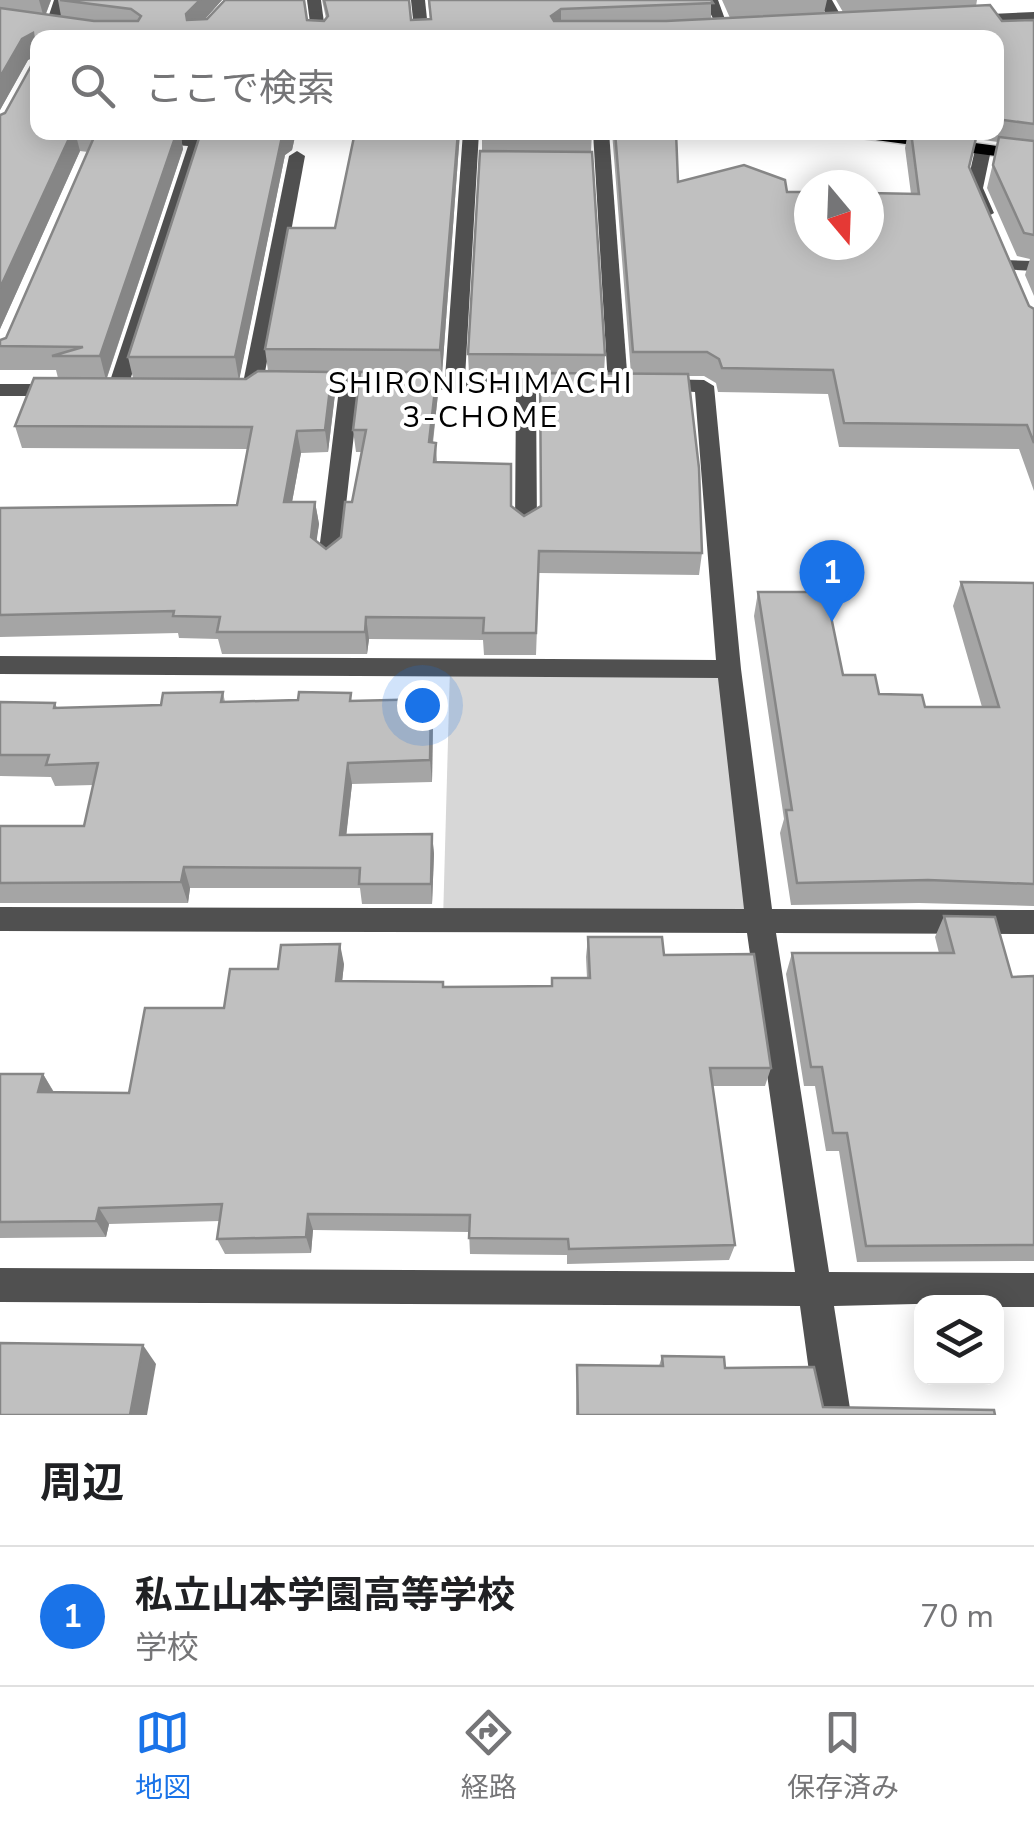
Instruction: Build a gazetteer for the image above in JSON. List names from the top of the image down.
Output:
{
  "districts": ["SHIRONISHIMACHI 3-CHOME"],
  "north": "bottom",
  "page": {
    "search": "ここで検索",
    "pins": "1",
    "heading": "周辺",
    "list": [
      {
        "mark": "1",
        "name": "私立山本学園高等学校",
        "note": "学校",
        "value": "70 m"
      }
    ],
    "nav": ["地図", "経路", "保存済み"]
  }
}
